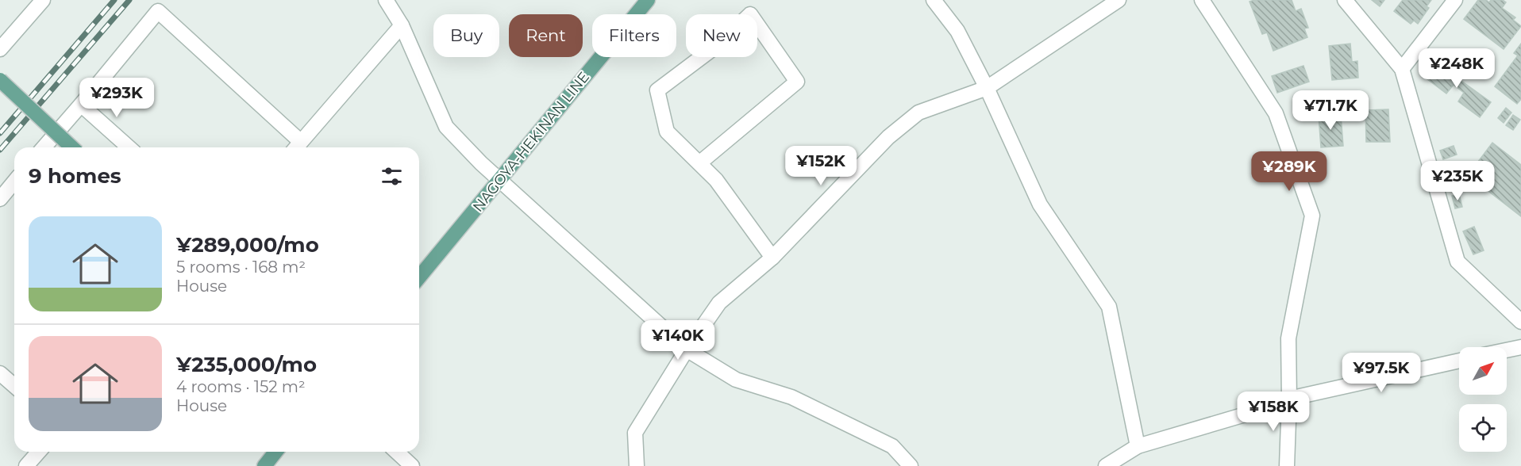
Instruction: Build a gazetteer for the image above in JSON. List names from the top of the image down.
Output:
{
  "streets": {
    "main road": ["NAGOYA-HEKINAN LINE"]
  },
  "north": "top right",
  "page": {
    "chip": [
      "Buy",
      "Rent",
      "Filters",
      "New"
    ],
    "price": [
      "¥248K",
      "¥293K",
      "¥71.7K",
      "¥152K",
      "¥289K",
      "¥235K",
      "¥140K",
      "¥97.5K",
      "¥158K"
    ],
    "heading": "9 homes",
    "list": [
      {
        "name": "¥289,000/mo",
        "note": "5 rooms · 168 m² · House"
      },
      {
        "name": "¥235,000/mo",
        "note": "4 rooms · 152 m² · House"
      }
    ]
  }
}
